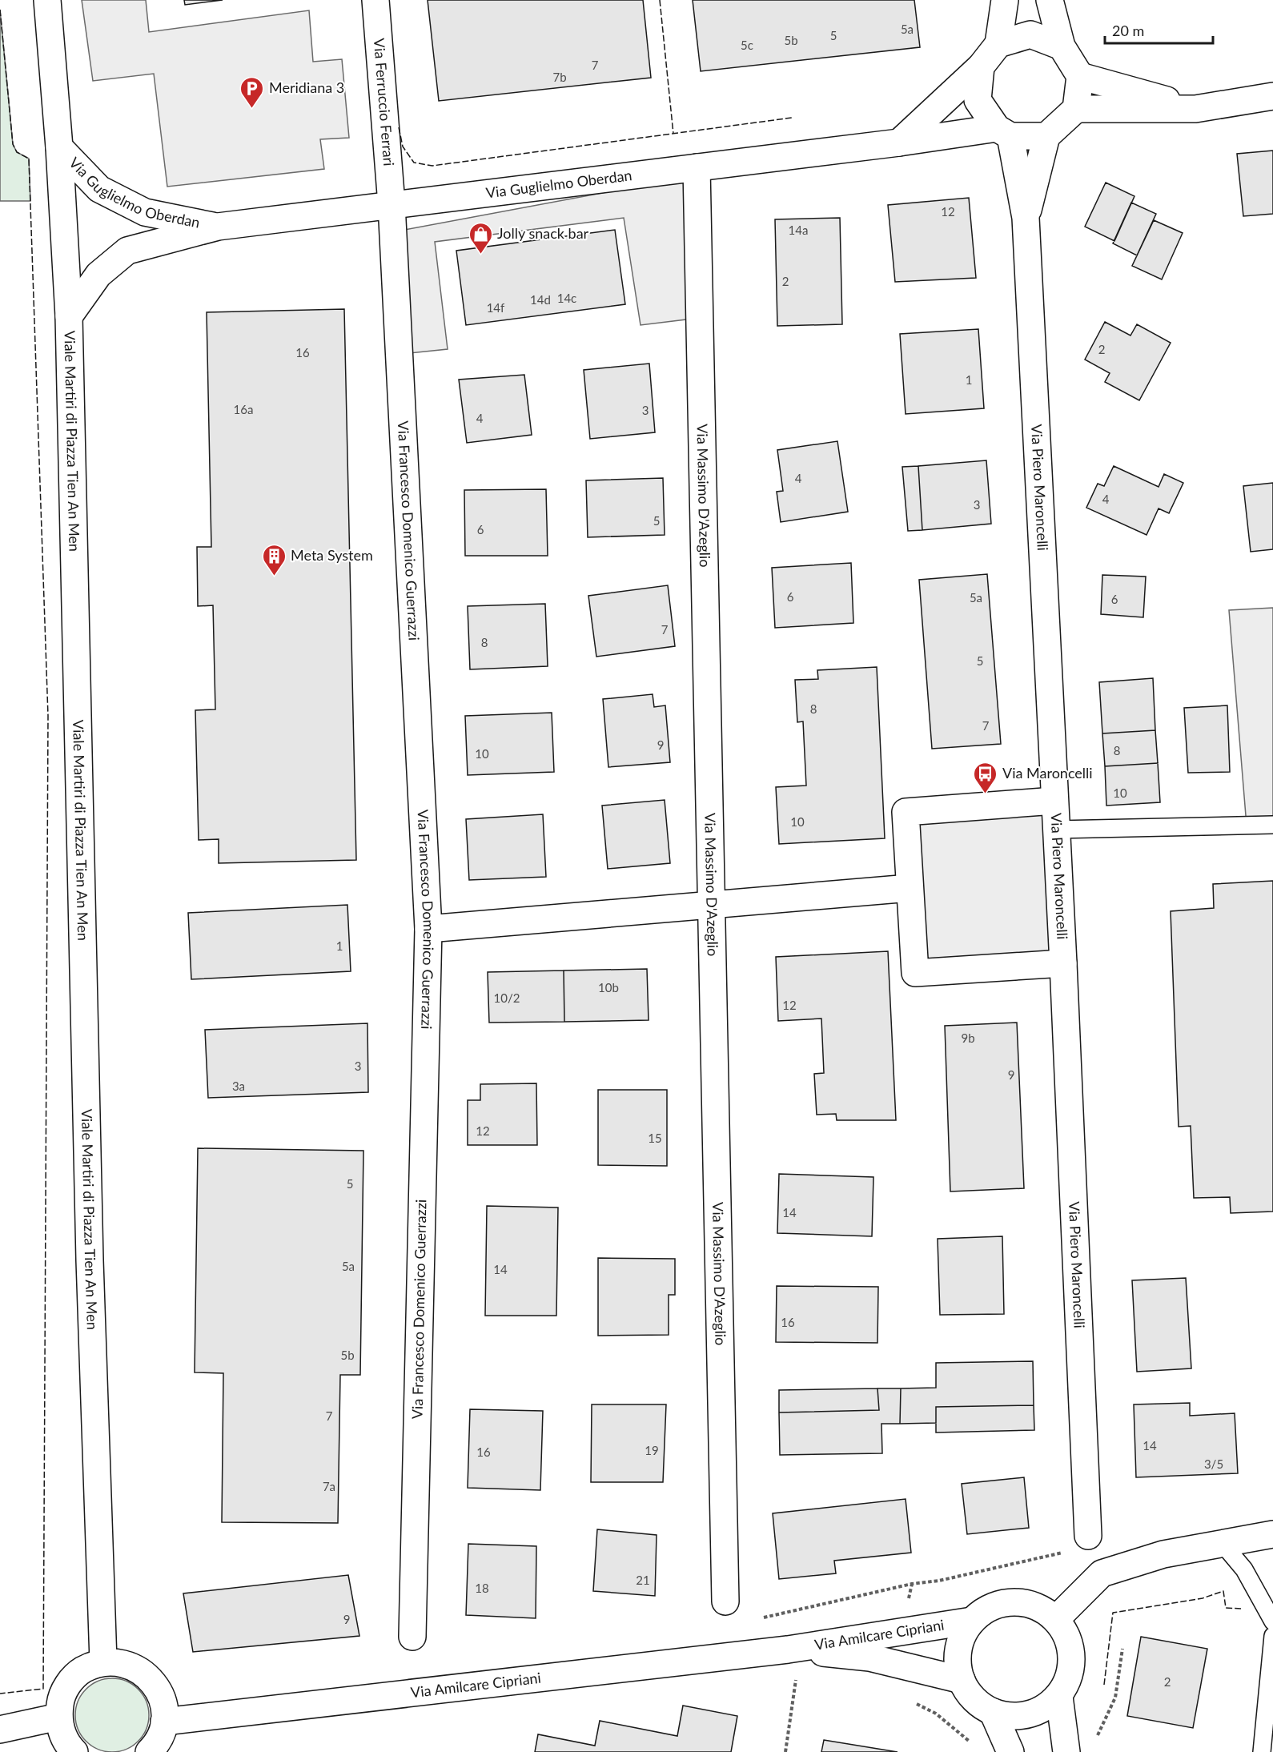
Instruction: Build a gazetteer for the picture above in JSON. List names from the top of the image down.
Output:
{
  "streets": {
    "street": [
      "Via Ferruccio Ferrari",
      "Via Guglielmo Oberdan",
      "Viale Martiri di Piazza Tien An Men",
      "Via Piero Maroncelli",
      "Via Massimo D'Azeglio",
      "Via Francesco Domenico Guerrazzi",
      "Via Amilcare Cipriani"
    ]
  },
  "crossings": [
    ["Via Ferruccio Ferrari", "Via Guglielmo Oberdan"],
    ["Via Ferruccio Ferrari", "Via Francesco Domenico Guerrazzi"],
    ["Via Guglielmo Oberdan", "Viale Martiri di Piazza Tien An Men"],
    ["Via Guglielmo Oberdan", "Via Piero Maroncelli"],
    ["Via Guglielmo Oberdan", "Via Massimo D'Azeglio"],
    ["Via Guglielmo Oberdan", "Via Francesco Domenico Guerrazzi"]
  ],
  "places": {
    "parking": ["Meridiana 3"],
    "shop": ["Jolly snack bar"],
    "building": ["Meta System"],
    "bus stop": ["Via Maroncelli"]
  },
  "house_numbers": [
    "5a",
    "5",
    "5b",
    "5c",
    "7",
    "7b",
    "12",
    "14a",
    "2",
    "14c",
    "14d",
    "14f",
    "2",
    "16",
    "1",
    "16a",
    "3",
    "4",
    "4",
    "4",
    "3",
    "5",
    "6",
    "6",
    "5a",
    "6",
    "7",
    "8",
    "5",
    "8",
    "7",
    "9",
    "8",
    "10",
    "10",
    "10",
    "1",
    "10b",
    "10/2",
    "12",
    "9b",
    "3",
    "9",
    "3a",
    "12",
    "15",
    "5",
    "14",
    "5a",
    "14",
    "16",
    "5b",
    "7",
    "14",
    "19",
    "16",
    "3/5",
    "7a",
    "21",
    "18",
    "9",
    "2"
  ],
  "scale_bar": "20 m"
}
